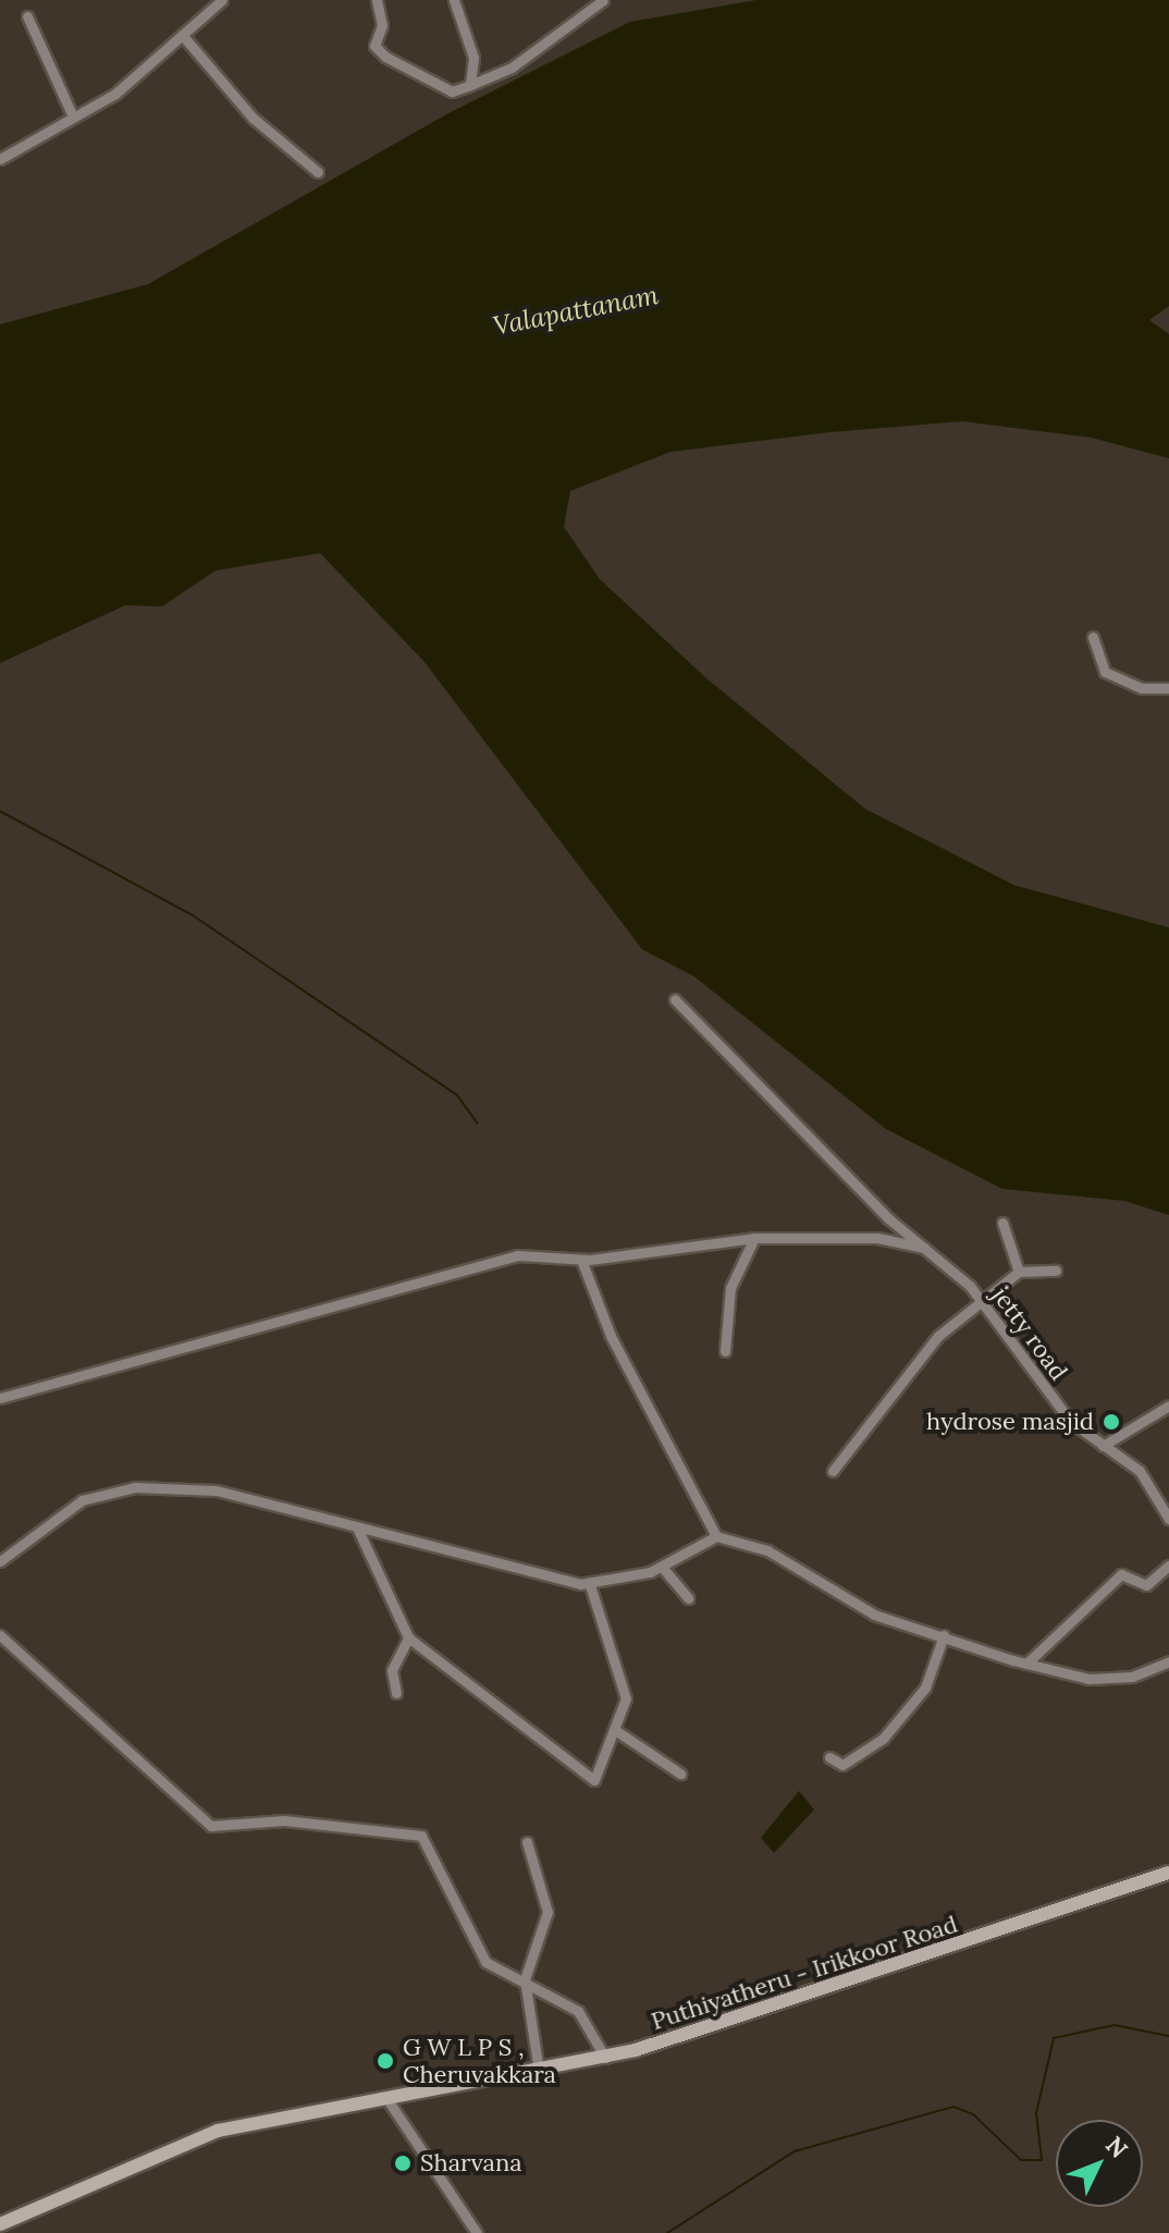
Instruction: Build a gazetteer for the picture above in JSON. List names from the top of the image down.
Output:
{
  "streets": {
    "main road": ["Puthiyatheru - Irikkoor Road"],
    "street": ["jetty road"]
  },
  "water": ["Valapattanam"],
  "places": ["hydrose masjid", "G W L P S , Cheruvakkara", "Sharvana"],
  "north": "top right"
}
